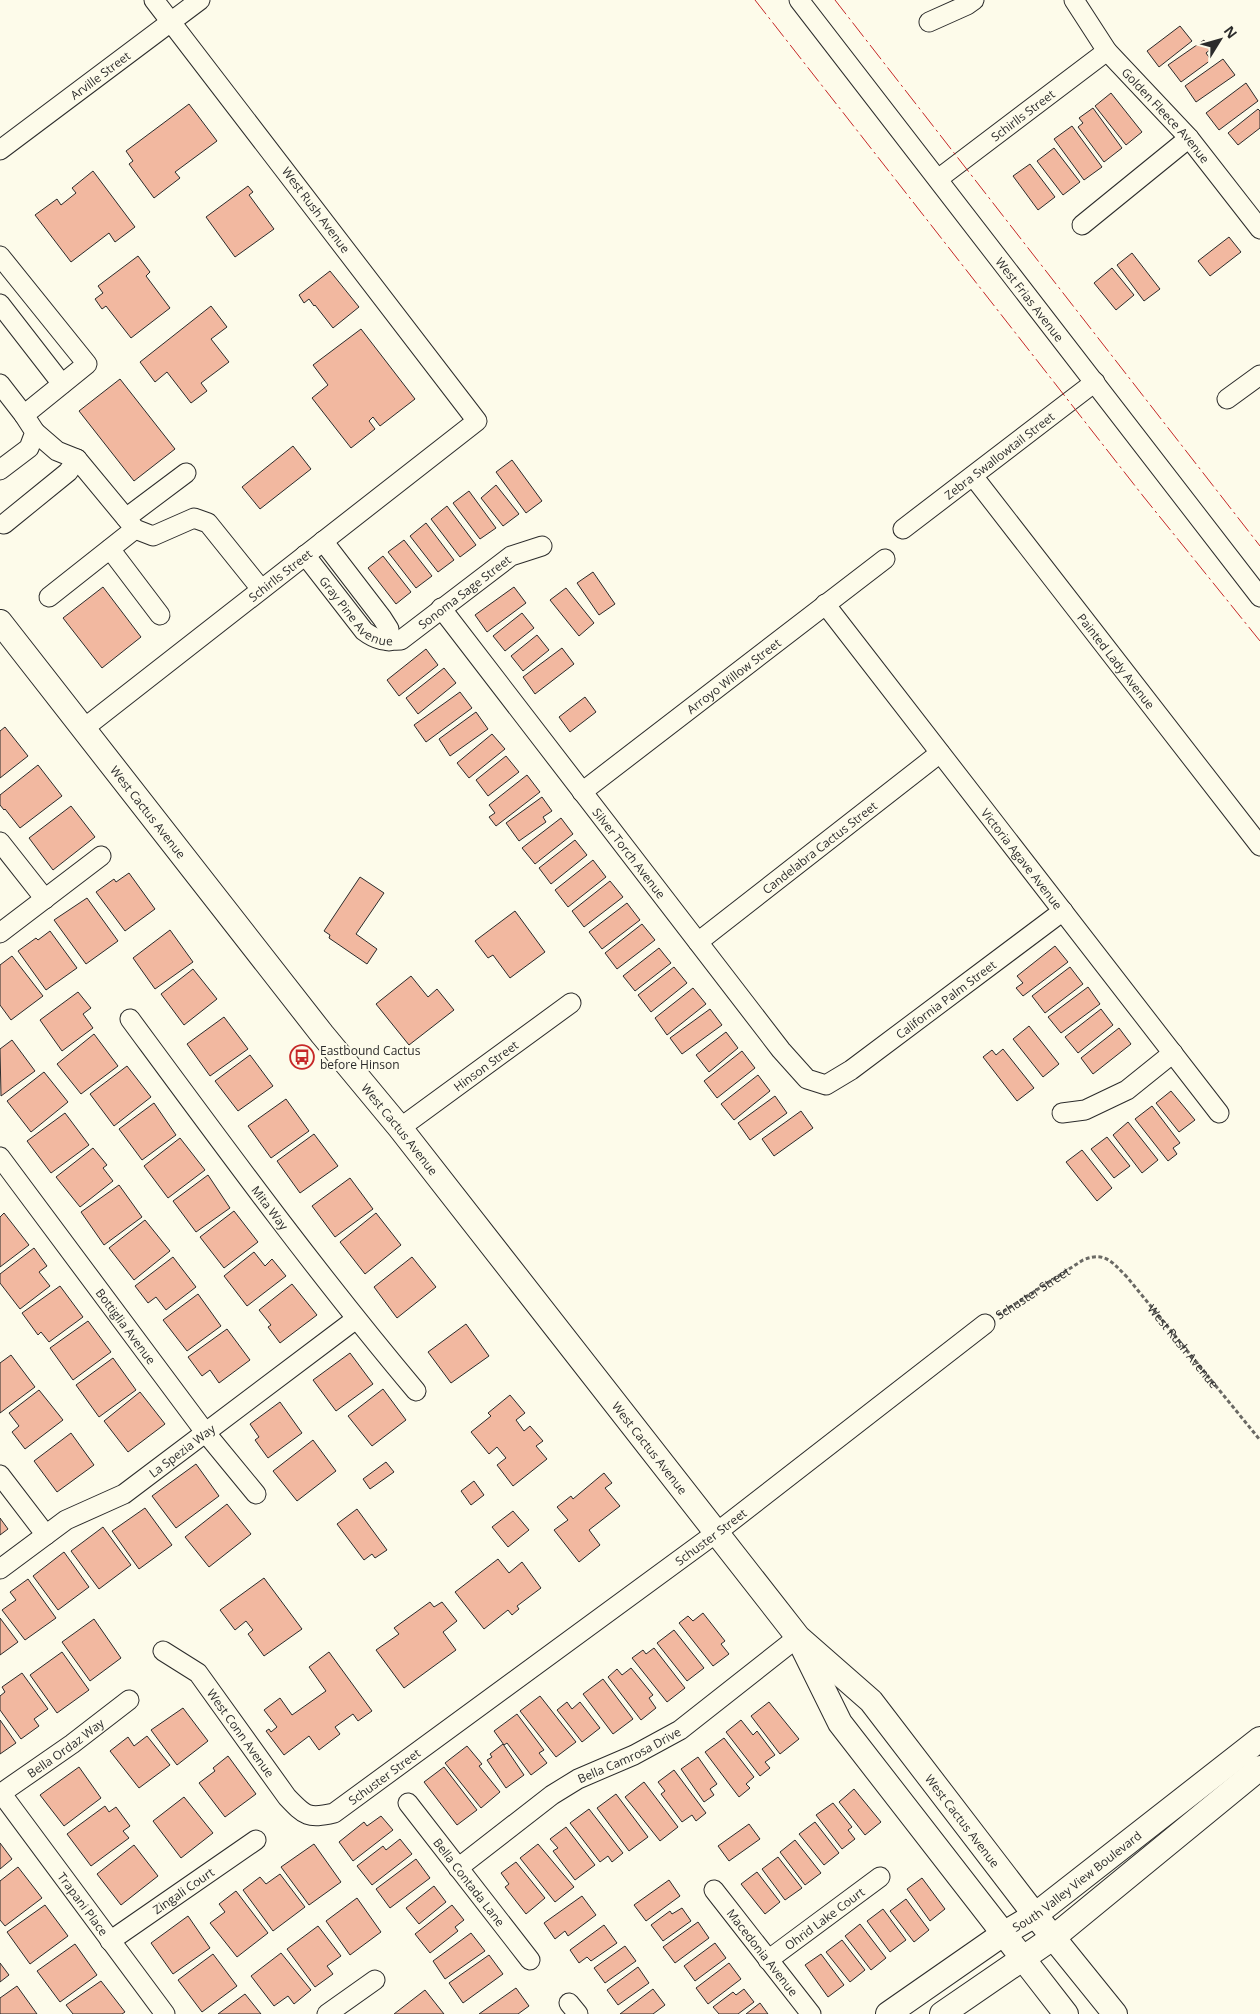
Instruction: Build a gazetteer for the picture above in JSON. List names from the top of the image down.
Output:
{
  "streets": {
    "main road": ["West Cactus Avenue", "South Valley View Boulevard"],
    "street": [
      "Arville Street",
      "Schirlls Street",
      "Golden Fleece Avenue",
      "West Rush Avenue",
      "West Frias Avenue",
      "Zebra Swallowtail Street",
      "Sonoma Sage Street",
      "Gray Pine Avenue",
      "Painted Lady Avenue",
      "Arroyo Willow Street",
      "Candelabra Cactus Street",
      "Silver Torch Avenue",
      "Victoria Agave Avenue",
      "California Palm Street",
      "Hinson Street",
      "Mita Way",
      "Schuster Street",
      "Bottiglia Avenue",
      "La Spezia Way",
      "West Conn Avenue",
      "Bella Ordaz Way",
      "Bella Camrosa Drive",
      "Bella Contada Lane",
      "Zingali Court",
      "Trapani Place",
      "Ohrid Lake Court",
      "Macedonia Avenue"
    ]
  },
  "crossings": [
    ["Arville Street", "West Rush Avenue"],
    ["Schirlls Street", "Golden Fleece Avenue"],
    ["Schirlls Street", "West Rush Avenue"],
    ["Schirlls Street", "West Frias Avenue"],
    ["Schirlls Street", "Gray Pine Avenue"],
    ["Schirlls Street", "West Cactus Avenue"],
    ["West Rush Avenue", "Schuster Street"],
    ["West Frias Avenue", "Zebra Swallowtail Street"],
    ["Zebra Swallowtail Street", "Painted Lady Avenue"],
    ["Sonoma Sage Street", "Gray Pine Avenue"],
    ["Sonoma Sage Street", "Silver Torch Avenue"],
    ["Arroyo Willow Street", "Silver Torch Avenue"],
    ["Arroyo Willow Street", "Victoria Agave Avenue"],
    ["West Cactus Avenue", "Hinson Street"],
    ["West Cactus Avenue", "Schuster Street"],
    ["West Cactus Avenue", "Bella Camrosa Drive"],
    ["West Cactus Avenue", "South Valley View Boulevard"],
    ["Candelabra Cactus Street", "Silver Torch Avenue"],
    ["Candelabra Cactus Street", "Victoria Agave Avenue"],
    ["Silver Torch Avenue", "California Palm Street"],
    ["Victoria Agave Avenue", "California Palm Street"],
    ["Mita Way", "La Spezia Way"],
    ["Schuster Street", "West Conn Avenue"],
    ["Bottiglia Avenue", "La Spezia Way"],
    ["Bella Ordaz Way", "Trapani Place"],
    ["Bella Camrosa Drive", "Bella Contada Lane"],
    ["Zingali Court", "Trapani Place"],
    ["Ohrid Lake Court", "Macedonia Avenue"]
  ],
  "places": {
    "bus stop": ["Eastbound Cactus before Hinson"]
  },
  "north": "top right"
}
